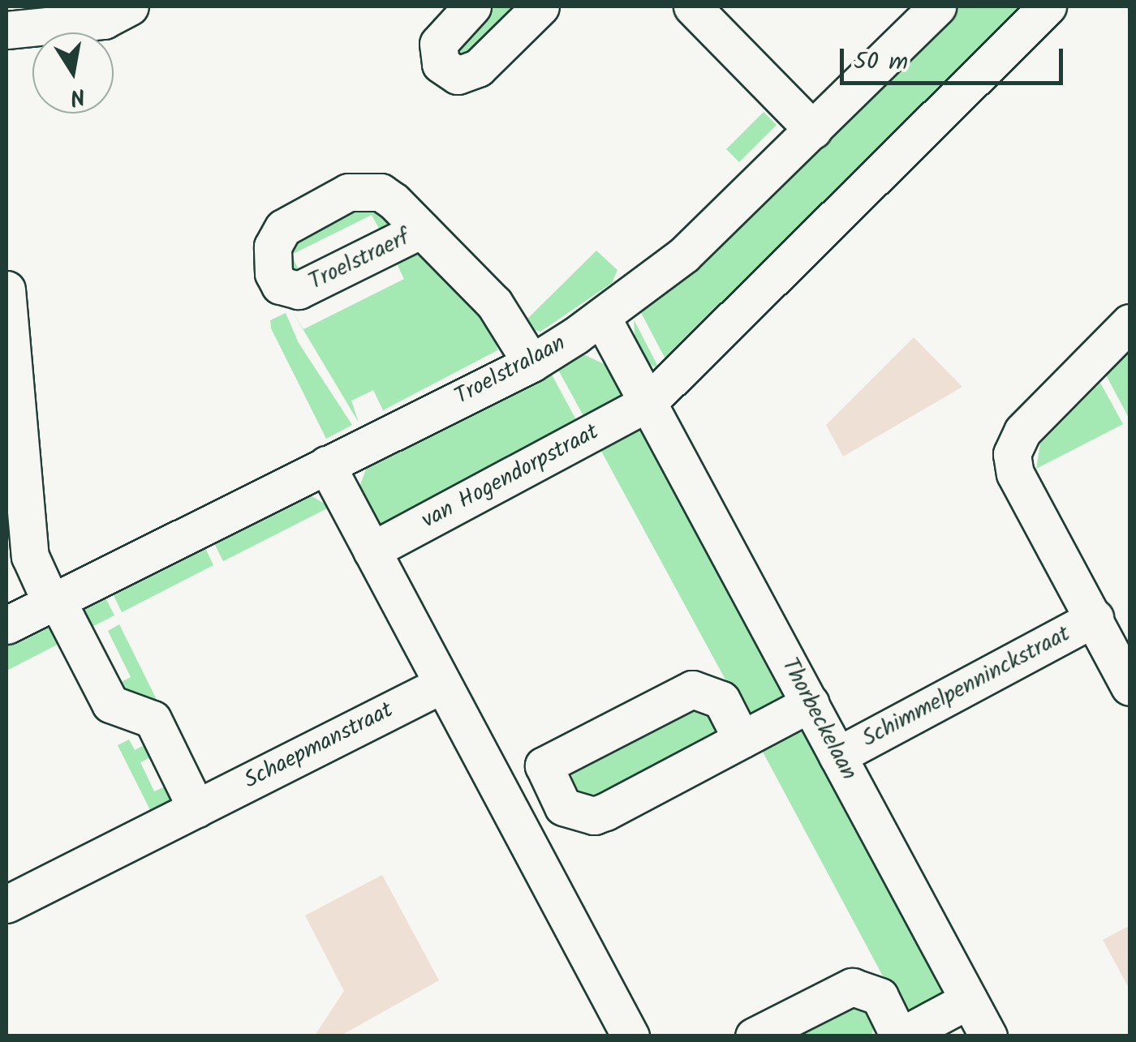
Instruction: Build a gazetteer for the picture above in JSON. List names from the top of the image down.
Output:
{
  "streets": {
    "street": [
      "Troelstraerf",
      "Troelstralaan",
      "van Hogendorpstraat",
      "Schimmelpenninckstraat",
      "Thorbeckelaan",
      "Schaepmanstraat"
    ]
  },
  "crossings": [
    ["Troelstraerf", "Troelstralaan"],
    ["Troelstralaan", "Thorbeckelaan"],
    ["van Hogendorpstraat", "Thorbeckelaan"],
    ["Schimmelpenninckstraat", "Thorbeckelaan"]
  ],
  "scale_bar": "50 m",
  "north": "bottom"
}
